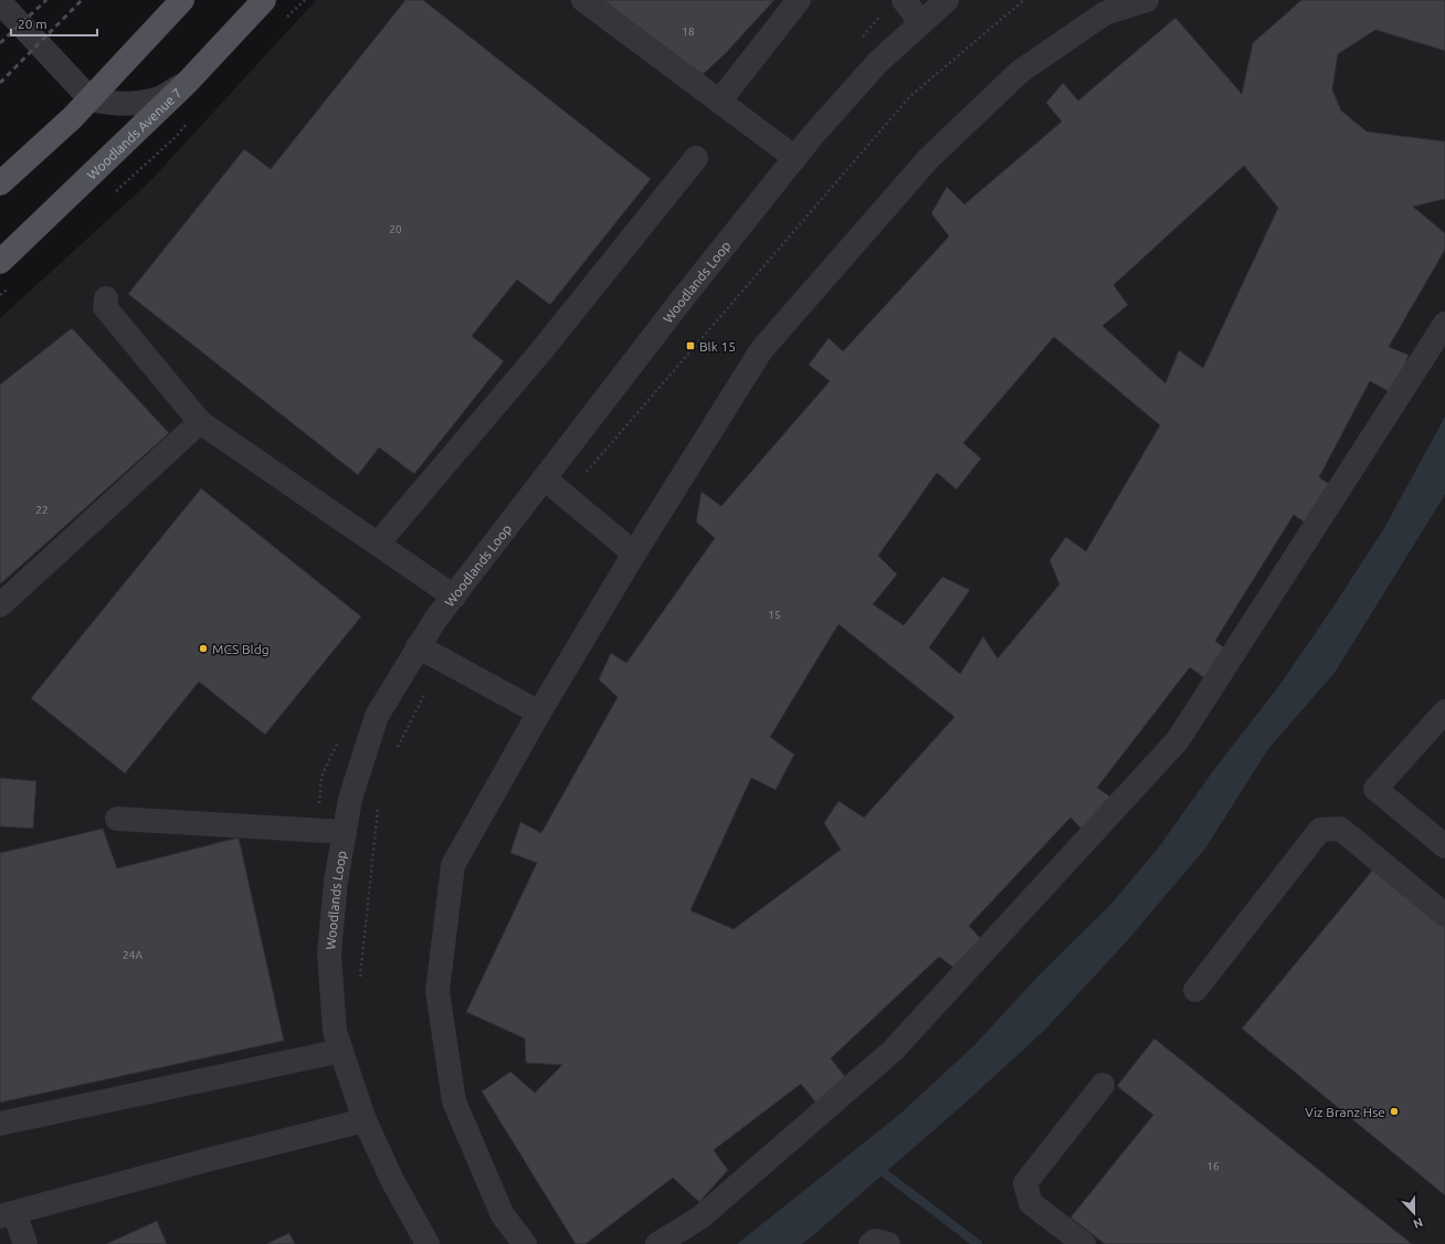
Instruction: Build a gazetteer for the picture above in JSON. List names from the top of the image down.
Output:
{
  "streets": {
    "main road": ["Woodlands Avenue 7"],
    "street": ["Woodlands Loop"]
  },
  "places": {
    "transit": ["Blk 15"],
    "other": ["MCS Bldg", "Viz Branz Hse"]
  },
  "house_numbers": [
    "18",
    "20",
    "22",
    "15",
    "24A",
    "16"
  ],
  "scale_bar": "20 m",
  "north": "bottom"
}
